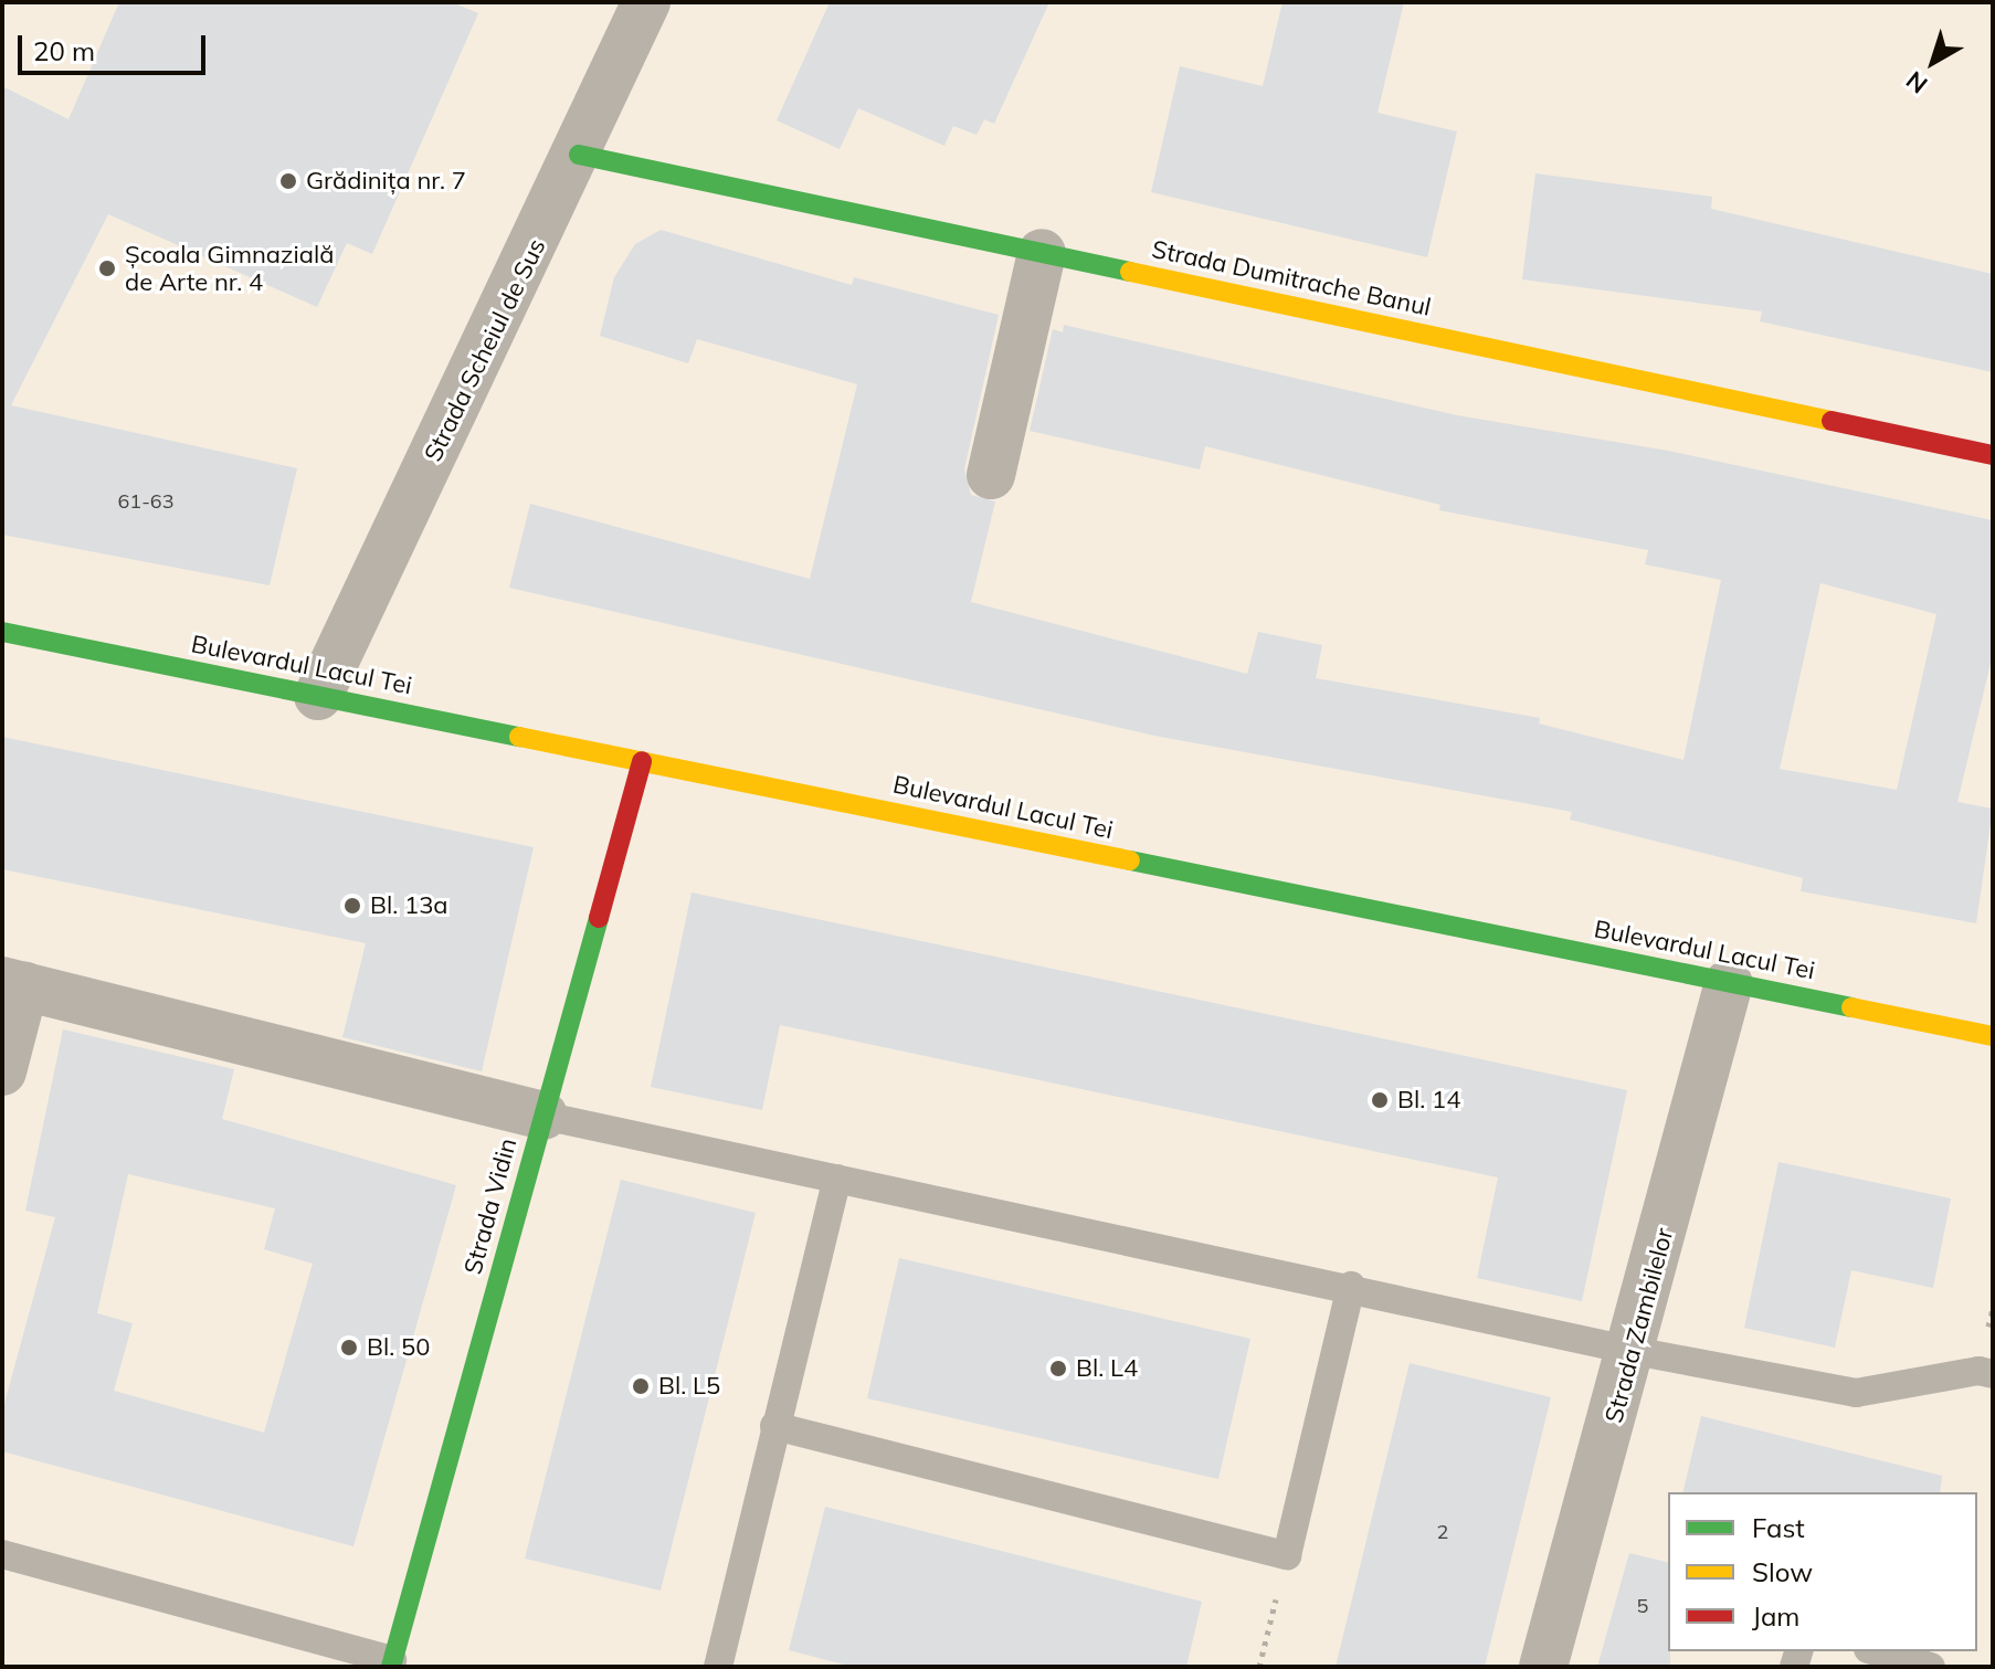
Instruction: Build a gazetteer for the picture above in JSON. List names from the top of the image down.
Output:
{
  "streets": {
    "street": [
      "Strada Dumitrache Banul",
      "Strada Scheiul de Sus",
      "Bulevardul Lacul Tei",
      "Strada Vidin",
      "Strada Zambilelor"
    ]
  },
  "crossings": [
    ["Strada Dumitrache Banul", "Strada Scheiul de Sus"],
    ["Strada Scheiul de Sus", "Bulevardul Lacul Tei"],
    ["Bulevardul Lacul Tei", "Strada Vidin"],
    ["Bulevardul Lacul Tei", "Strada Zambilelor"]
  ],
  "places": [
    "Grădinița nr. 7",
    "Școala Gimnazială de Arte nr. 4",
    "Bl. 13a",
    "Bl. 14",
    "Bl. 50",
    "Bl. L4",
    "Bl. L5"
  ],
  "house_numbers": ["61-63", "2", "5"],
  "legend": ["Fast", "Slow", "Jam"],
  "scale_bar": "20 m",
  "north": "bottom left"
}
